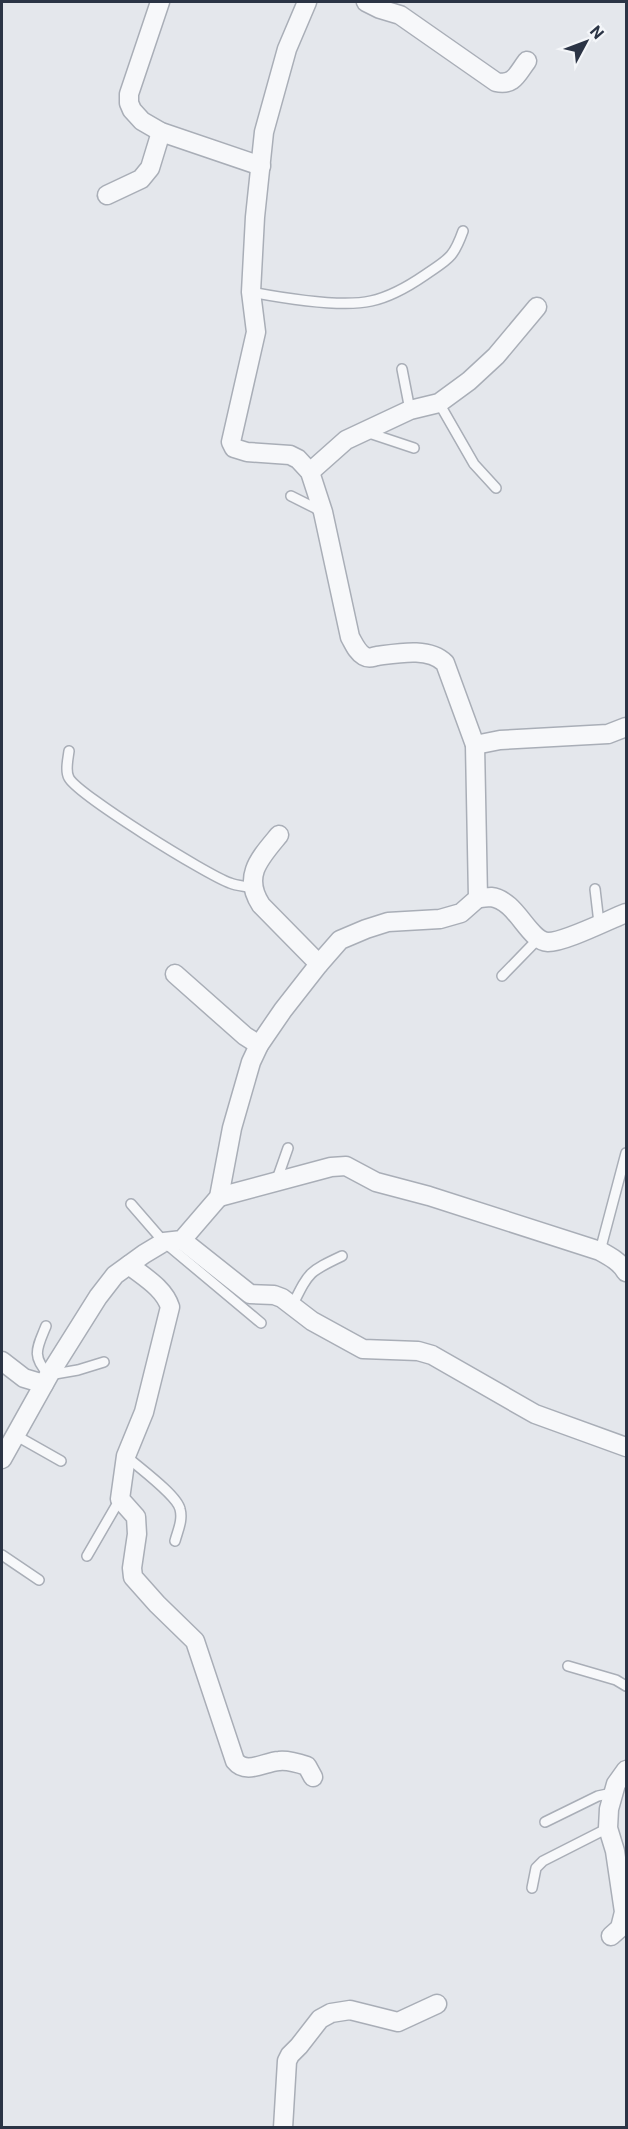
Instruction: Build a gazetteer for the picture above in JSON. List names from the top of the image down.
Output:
{
  "north": "top right"
}
